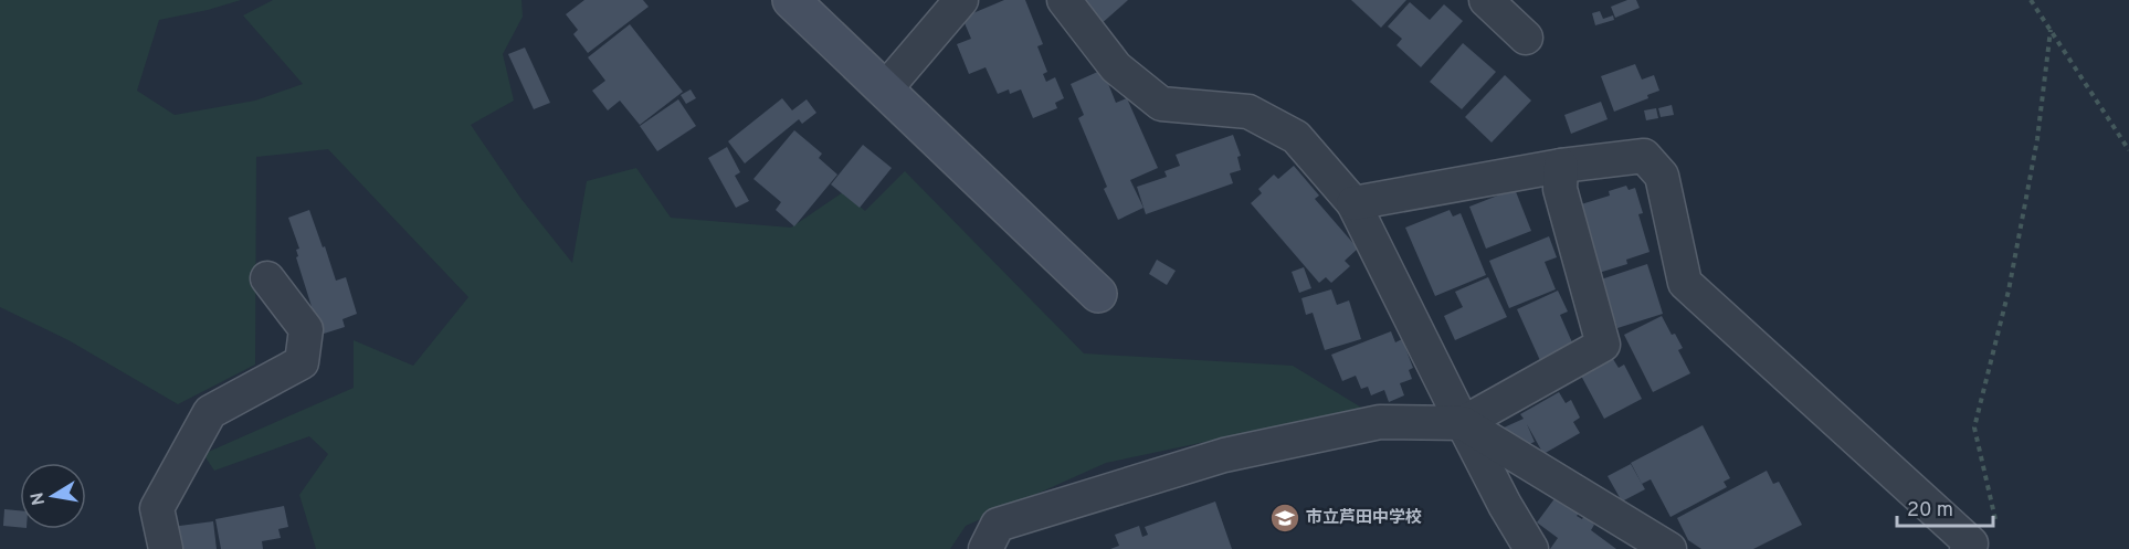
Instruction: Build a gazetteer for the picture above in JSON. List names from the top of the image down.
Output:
{
  "places": {
    "school or university": ["市立芦田中学校"]
  },
  "scale_bar": "20 m",
  "north": "left"
}
